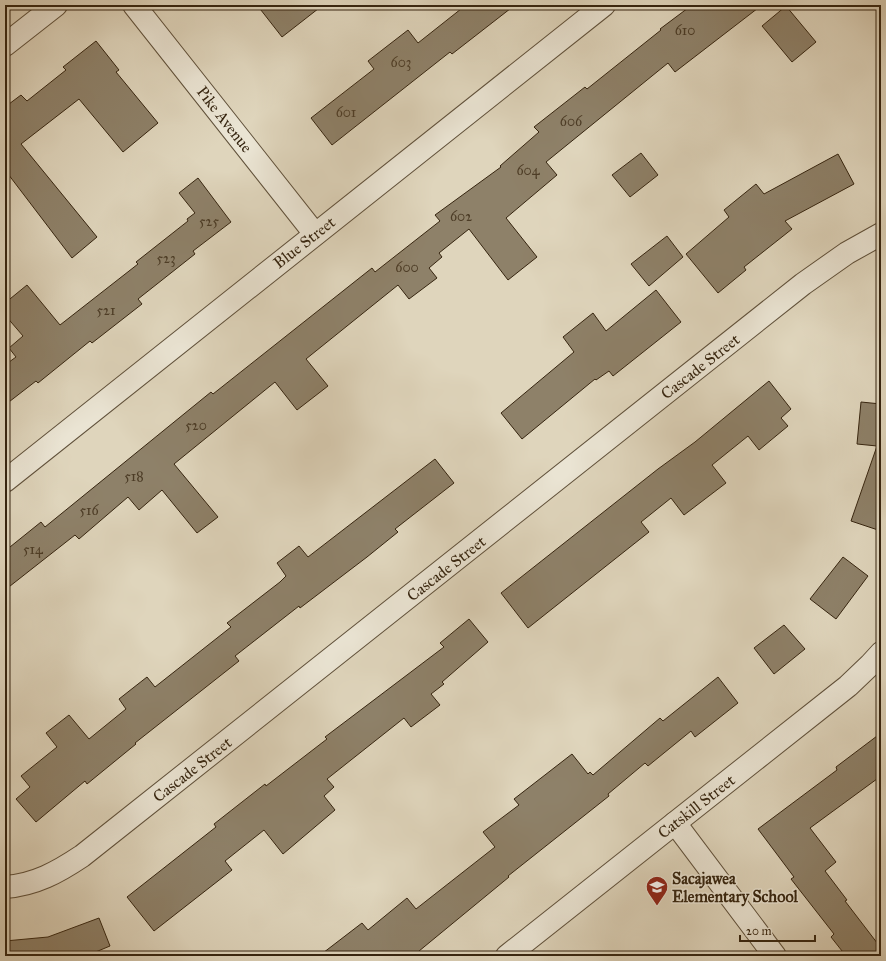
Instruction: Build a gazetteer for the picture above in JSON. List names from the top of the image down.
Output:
{
  "streets": {
    "street": [
      "Pike Avenue",
      "Blue Street",
      "Cascade Street",
      "Catskill Street"
    ]
  },
  "crossings": [
    ["Pike Avenue", "Blue Street"]
  ],
  "places": {
    "school or university": ["Sacajawea Elementary School"]
  },
  "house_numbers": [
    "610",
    "603",
    "601",
    "606",
    "604",
    "602",
    "525",
    "523",
    "600",
    "521",
    "520",
    "518",
    "516",
    "514"
  ],
  "scale_bar": "20 m"
}
